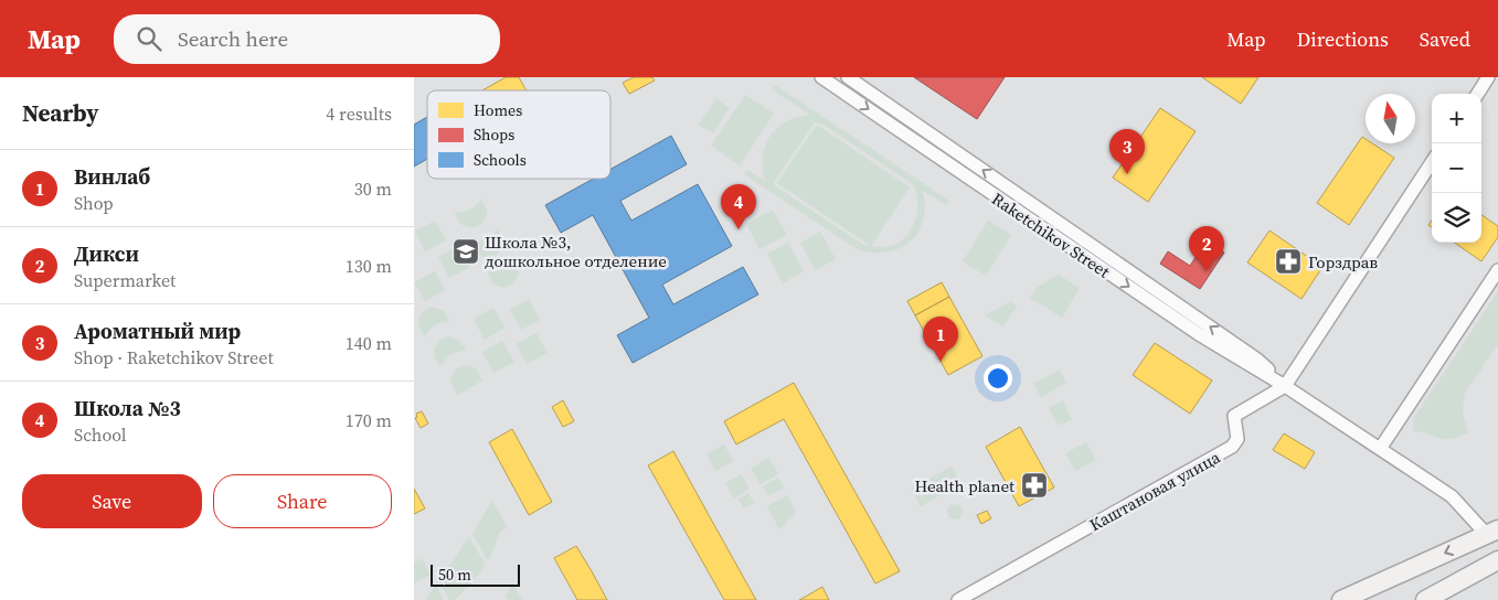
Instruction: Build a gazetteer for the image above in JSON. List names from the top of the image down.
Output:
{
  "streets": {
    "street": ["Raketchikov Street", "Каштановая улица"]
  },
  "crossings": [
    ["Raketchikov Street", "Каштановая улица"]
  ],
  "places": {
    "school or university": ["Школа №3, дошкольное отделение"],
    "pharmacy": ["Горздрав", "Health planet"]
  },
  "legend": ["Homes", "Shops", "Schools"],
  "scale_bar": "50 m",
  "north": "top",
  "page": {
    "header": "Map",
    "search": "Search here",
    "nav": ["Map", "Directions", "Saved"],
    "heading": ["Nearby", "4 results"],
    "map_buttons": ["+", "−"],
    "pins": [
      "3",
      "4",
      "2",
      "1"
    ],
    "list": [
      {
        "mark": "1",
        "name": "Винлаб",
        "note": "Shop",
        "value": "30 m"
      },
      {
        "mark": "2",
        "name": "Дикси",
        "note": "Supermarket",
        "value": "130 m"
      },
      {
        "mark": "3",
        "name": "Ароматный мир",
        "note": "Shop · Raketchikov Street",
        "value": "140 m"
      },
      {
        "mark": "4",
        "name": "Школа №3",
        "note": "School",
        "value": "170 m"
      }
    ],
    "buttons": ["Save", "Share"],
    "scale": "50 m"
  }
}
